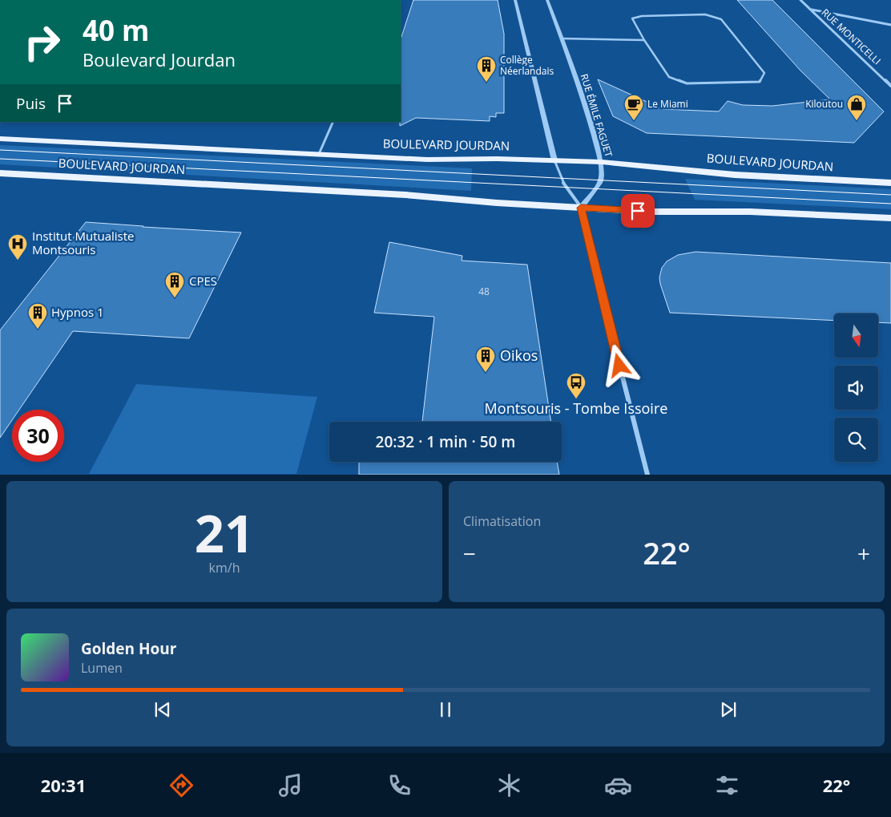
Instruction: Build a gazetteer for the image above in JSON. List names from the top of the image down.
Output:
{
  "streets": {
    "main road": ["BOULEVARD JOURDAN"],
    "street": ["RUE MONTICELLI", "RUE ÉMILE FAGUET"]
  },
  "crossings": [
    ["RUE ÉMILE FAGUET", "BOULEVARD JOURDAN"]
  ],
  "places": {
    "building": [
      "Collège Néerlandais",
      "CPES",
      "Hypnos 1",
      "Oikos"
    ],
    "cafe": ["Le Miami"],
    "shop": ["Kiloutou"],
    "hospital": ["Institut Mutualiste Montsouris"],
    "bus stop": ["Montsouris - Tombe Issoire"]
  },
  "house_numbers": ["48"],
  "north": "bottom",
  "page": {
    "turn": ["40 m", "Boulevard Jourdan"],
    "then": "Puis",
    "limit": "30",
    "trip": "20:32 · 1 min · 50 m",
    "tile": [
      ["21", "km/h"],
      "Climatisation"
    ],
    "heat": ["−", "22°", "+"],
    "song": ["Golden Hour", "Lumen"],
    "tabs": ["20:31", "22°"]
  }
}
